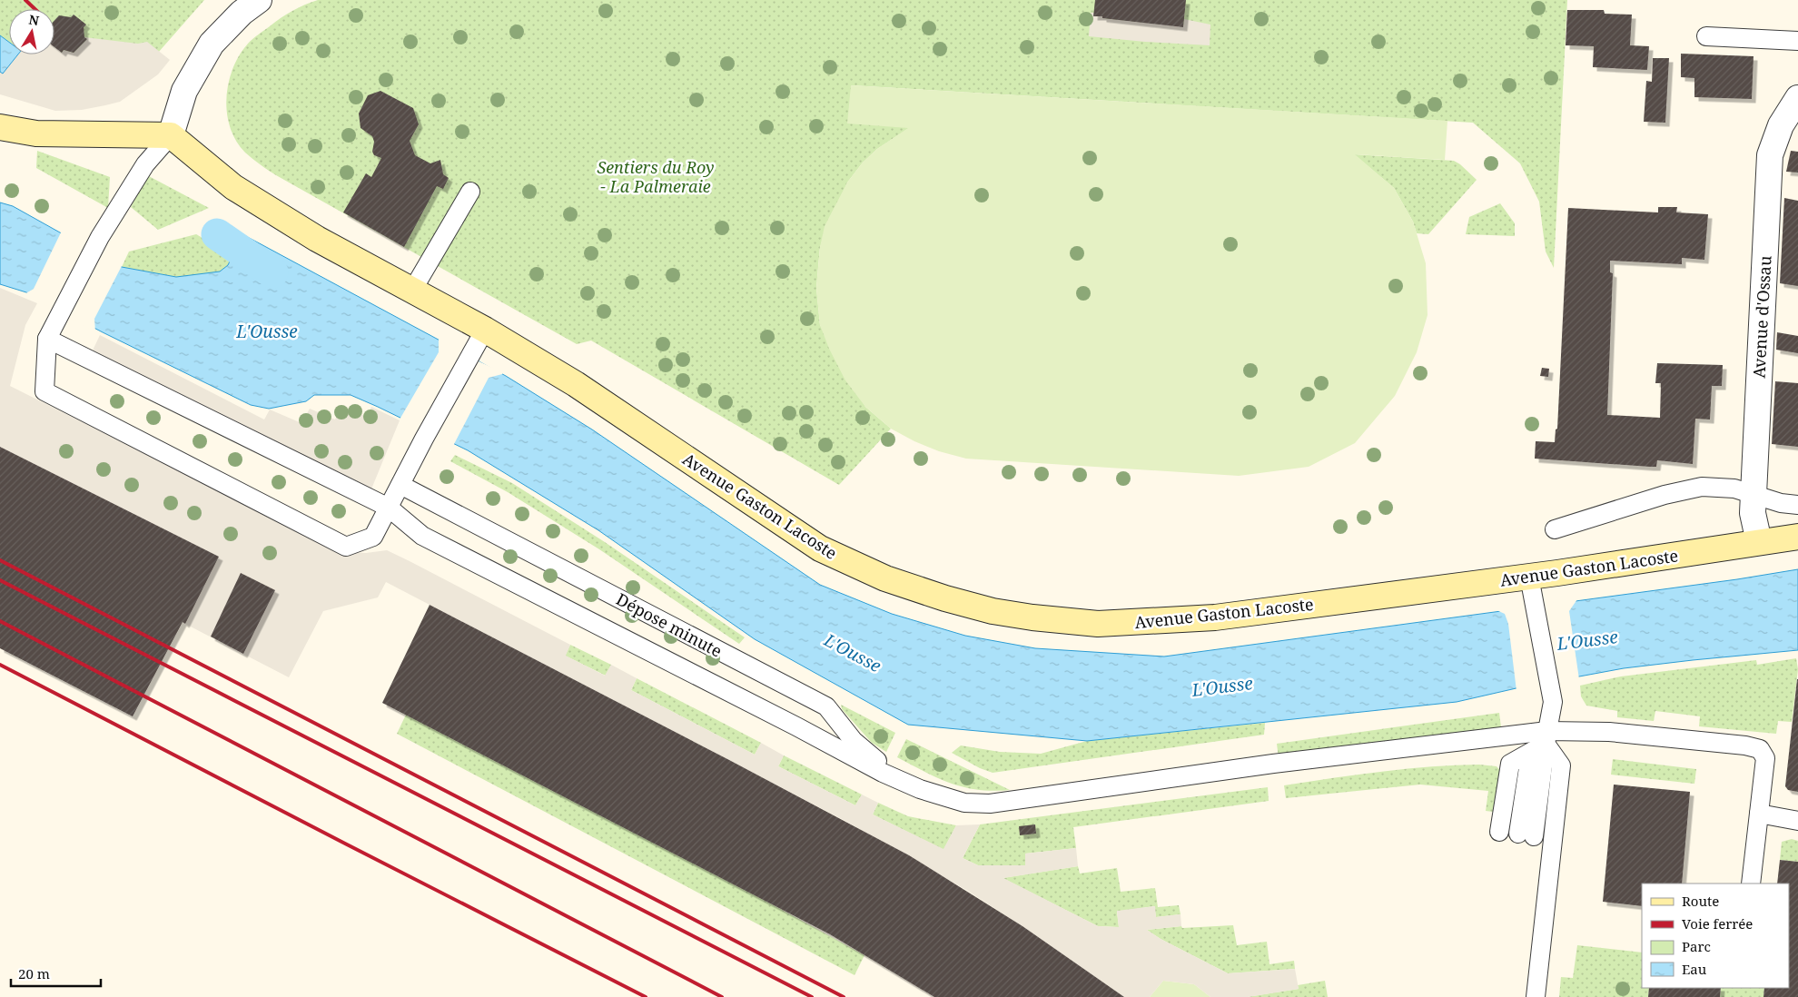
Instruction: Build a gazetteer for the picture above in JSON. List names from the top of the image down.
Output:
{
  "streets": {
    "main road": ["Avenue Gaston Lacoste"],
    "street": ["Avenue d'Ossau"],
    "lane": ["Dépose minute"]
  },
  "crossings": [
    ["Avenue d'Ossau", "Avenue Gaston Lacoste"]
  ],
  "water": ["L'Ousse"],
  "parks": ["Sentiers du Roy - La Palmeraie"],
  "legend": [
    "Route",
    "Voie ferrée",
    "Parc",
    "Eau"
  ],
  "scale_bar": "20 m",
  "north": "top"
}
